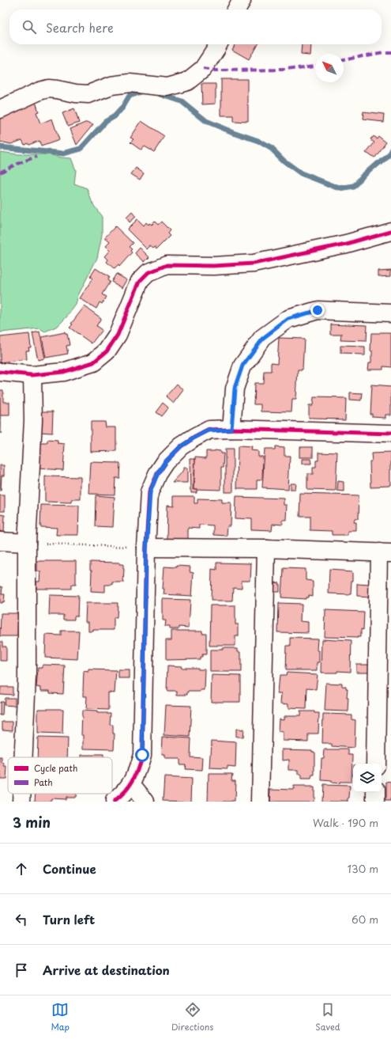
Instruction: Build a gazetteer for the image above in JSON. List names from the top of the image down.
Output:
{
  "legend": ["Cycle path", "Path"],
  "north": "top left",
  "page": {
    "search": "Search here",
    "heading": ["3 min", "Walk · 190 m"],
    "list": [
      ["Continue", "130 m"],
      ["Turn left", "60 m"],
      "Arrive at destination"
    ],
    "nav": ["Map", "Directions", "Saved"]
  }
}
